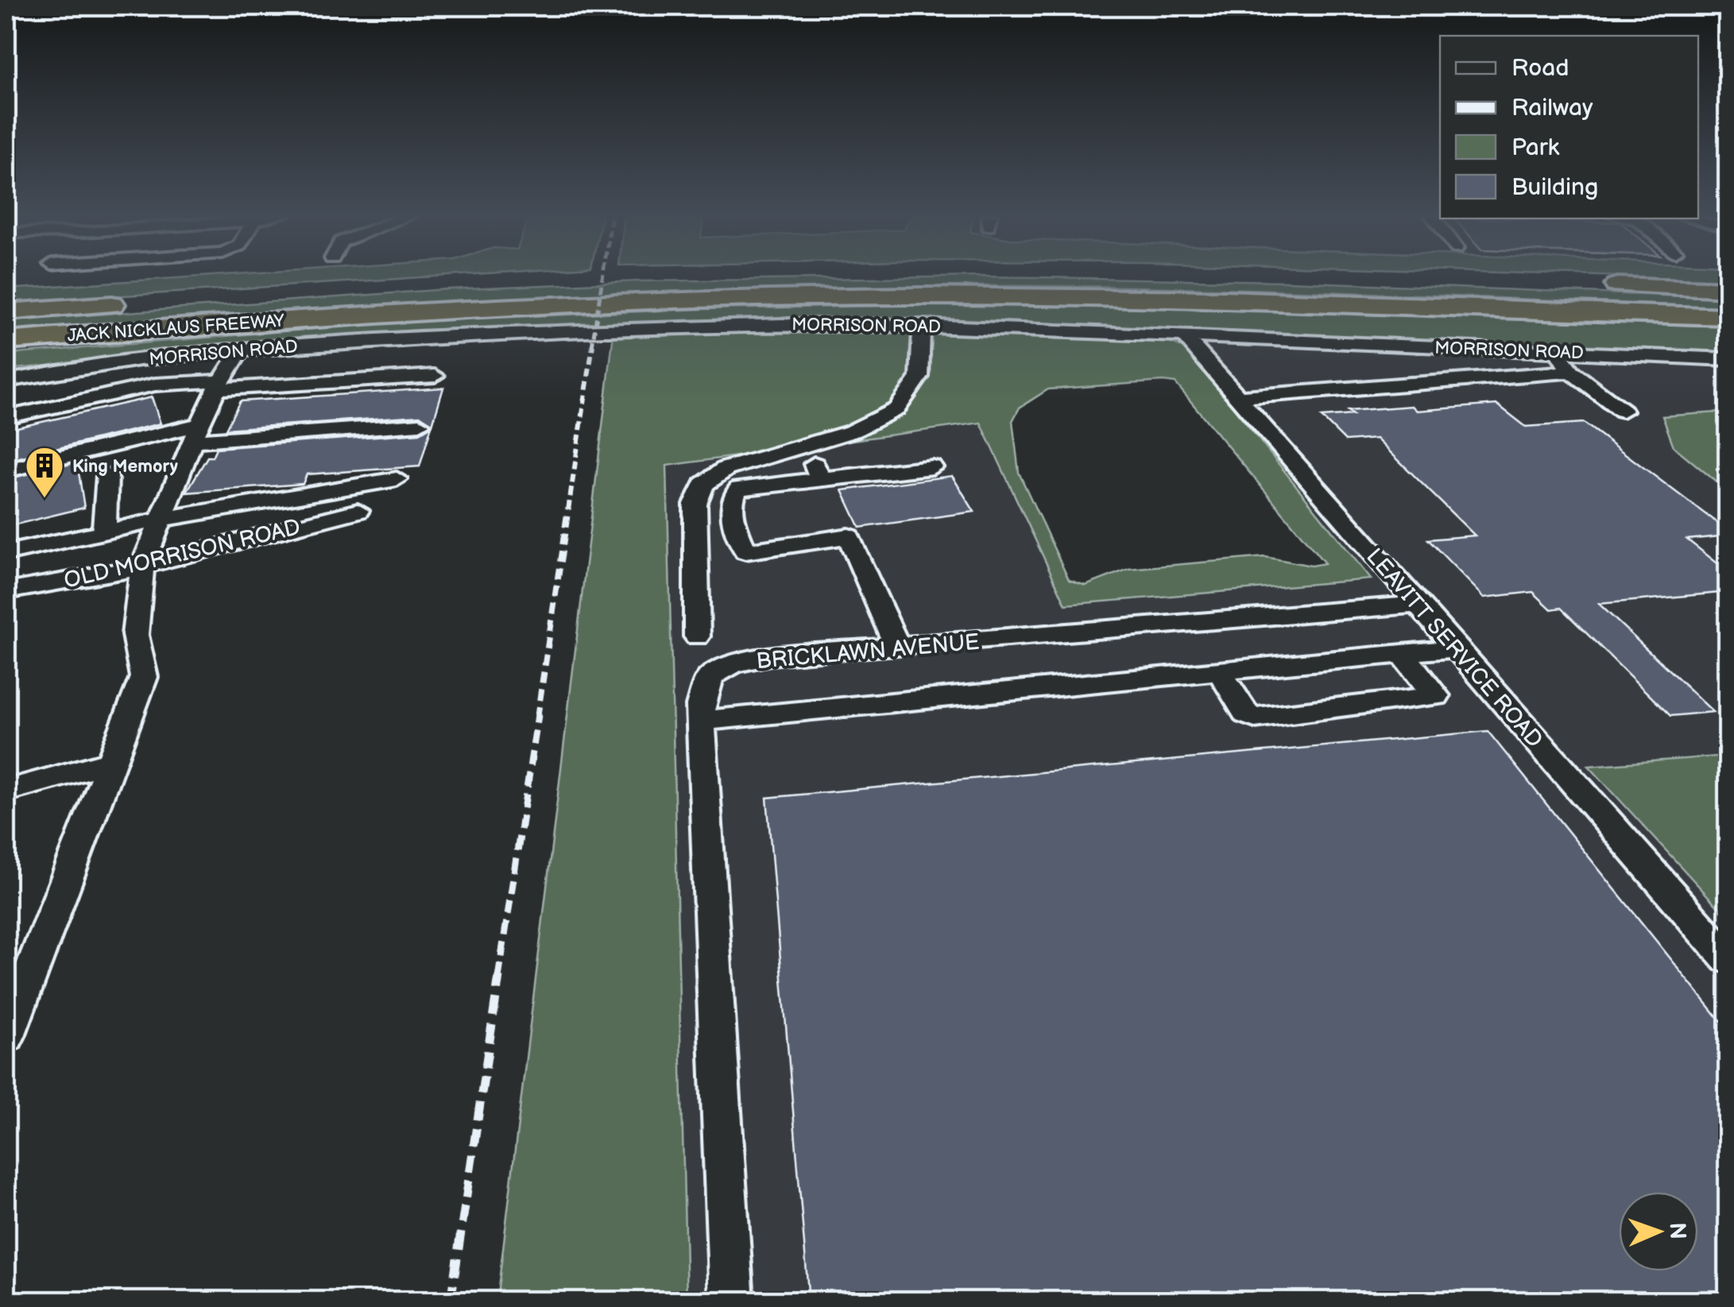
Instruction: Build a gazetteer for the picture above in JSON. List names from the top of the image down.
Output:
{
  "streets": {
    "highway": ["JACK NICKLAUS FREEWAY"],
    "street": [
      "MORRISON ROAD",
      "OLD MORRISON ROAD",
      "LEAVITT SERVICE ROAD",
      "BRICKLAWN AVENUE"
    ]
  },
  "crossings": [
    ["MORRISON ROAD", "LEAVITT SERVICE ROAD"],
    ["LEAVITT SERVICE ROAD", "BRICKLAWN AVENUE"]
  ],
  "places": {
    "building": ["King Memory"]
  },
  "legend": [
    "Road",
    "Railway",
    "Park",
    "Building"
  ],
  "north": "right"
}
